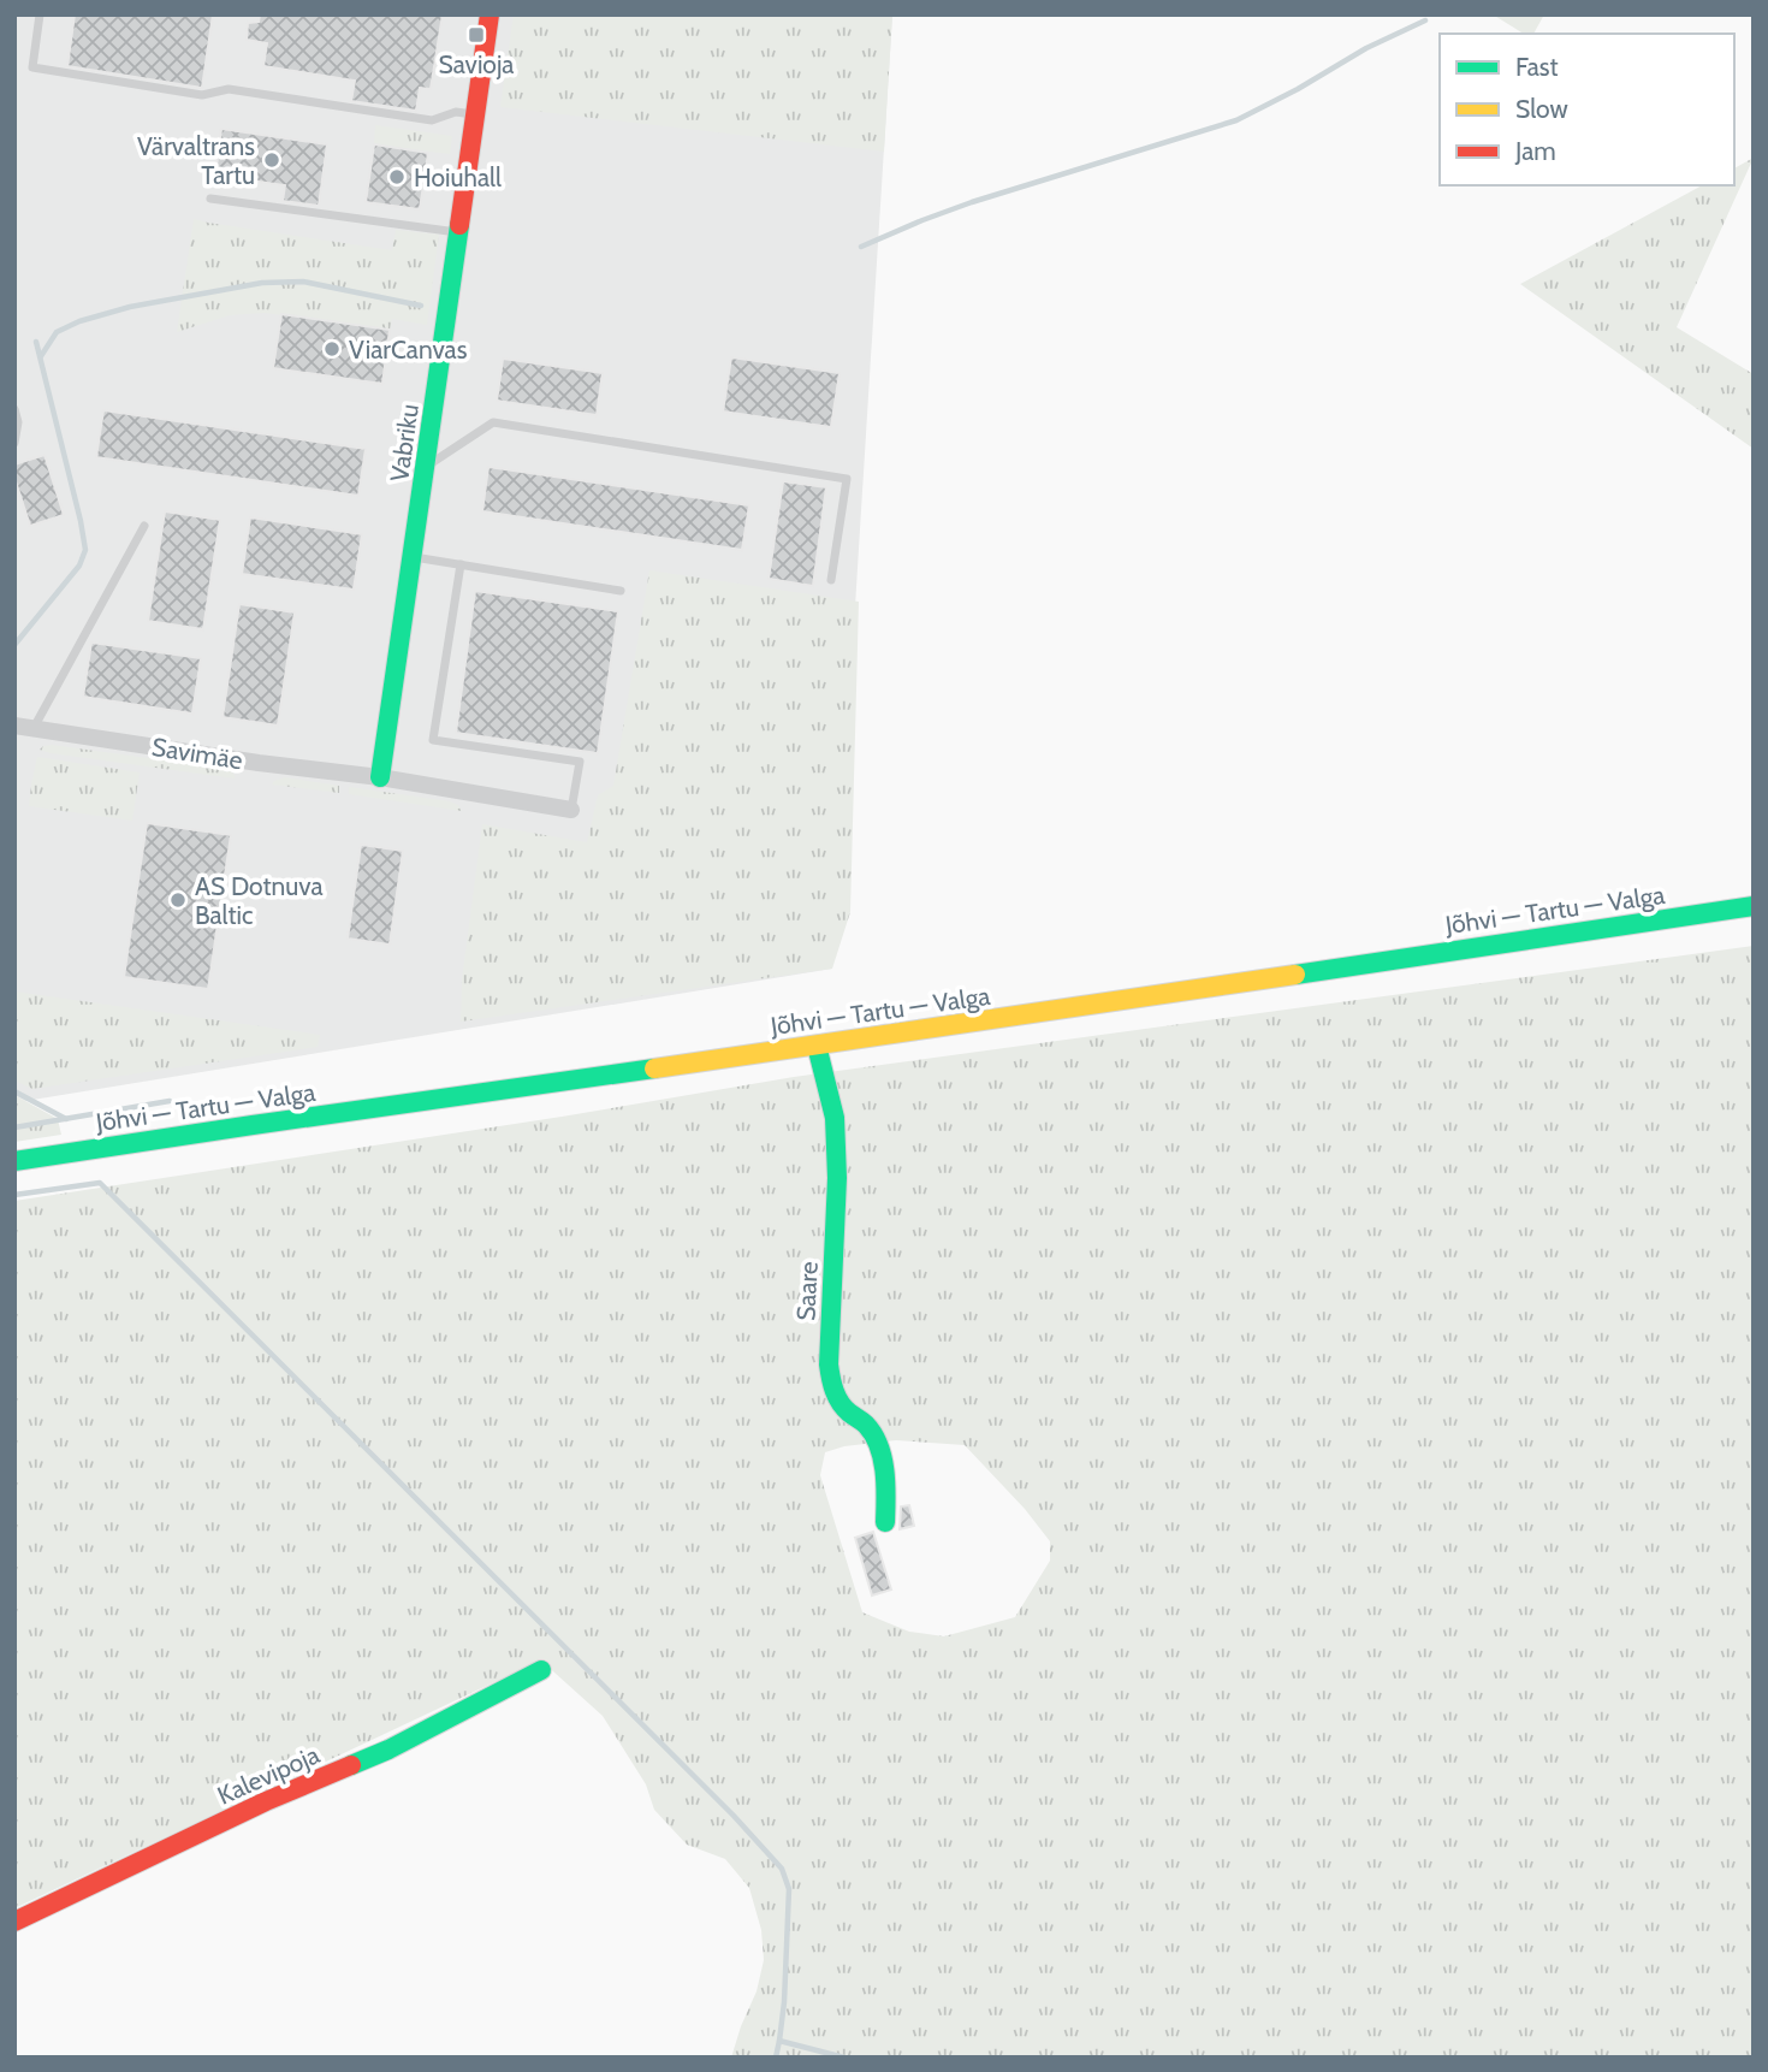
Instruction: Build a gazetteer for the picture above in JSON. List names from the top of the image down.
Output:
{
  "streets": {
    "main road": [
      "Vabriku",
      "Jõhvi — Tartu — Valga",
      "Saare",
      "Kalevipoja"
    ],
    "street": ["Savimäe"]
  },
  "crossings": [
    ["Vabriku", "Savimäe"],
    ["Jõhvi — Tartu — Valga", "Saare"]
  ],
  "places": {
    "transit": ["Savioja"],
    "other": [
      "Värvaltrans Tartu",
      "Hoiuhall",
      "ViarCanvas",
      "AS Dotnuva Baltic"
    ]
  },
  "legend": ["Fast", "Slow", "Jam"]
}
